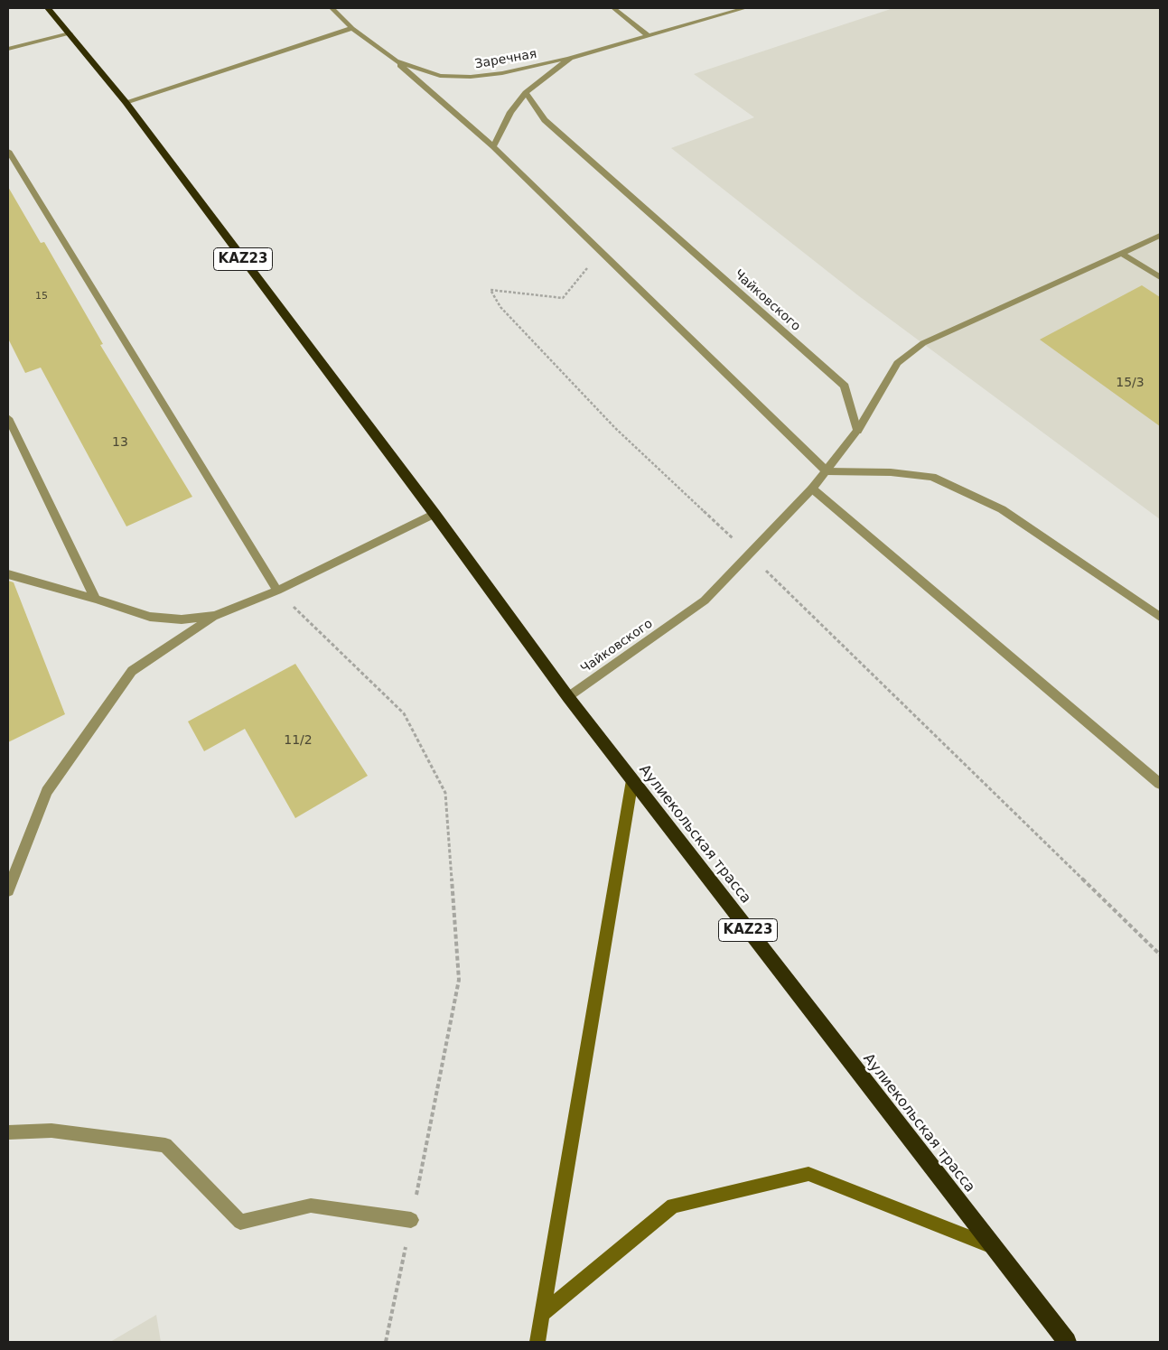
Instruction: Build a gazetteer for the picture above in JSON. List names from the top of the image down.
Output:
{
  "streets": {
    "highway": ["KAZ23", "Аулиекольская трасса"],
    "street": ["Заречная", "Чайковского"]
  },
  "crossings": [
    ["KAZ23", "Аулиекольская трасса"],
    ["Чайковского", "Аулиекольская трасса"]
  ],
  "house_numbers": [
    "15",
    "15/3",
    "13",
    "11/2"
  ]
}
